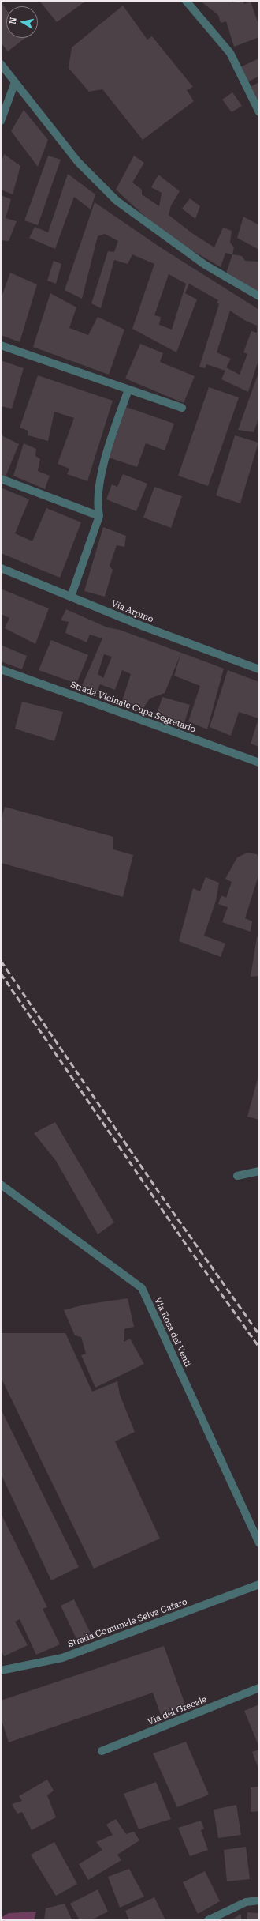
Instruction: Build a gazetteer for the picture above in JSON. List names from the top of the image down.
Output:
{
  "streets": {
    "street": [
      "Via Arpino",
      "Strada Vicinale Cupa Segretario",
      "Via Rosa dei Venti",
      "Strada Comunale Selva Cafaro",
      "Via del Grecale"
    ]
  },
  "north": "left"
}
